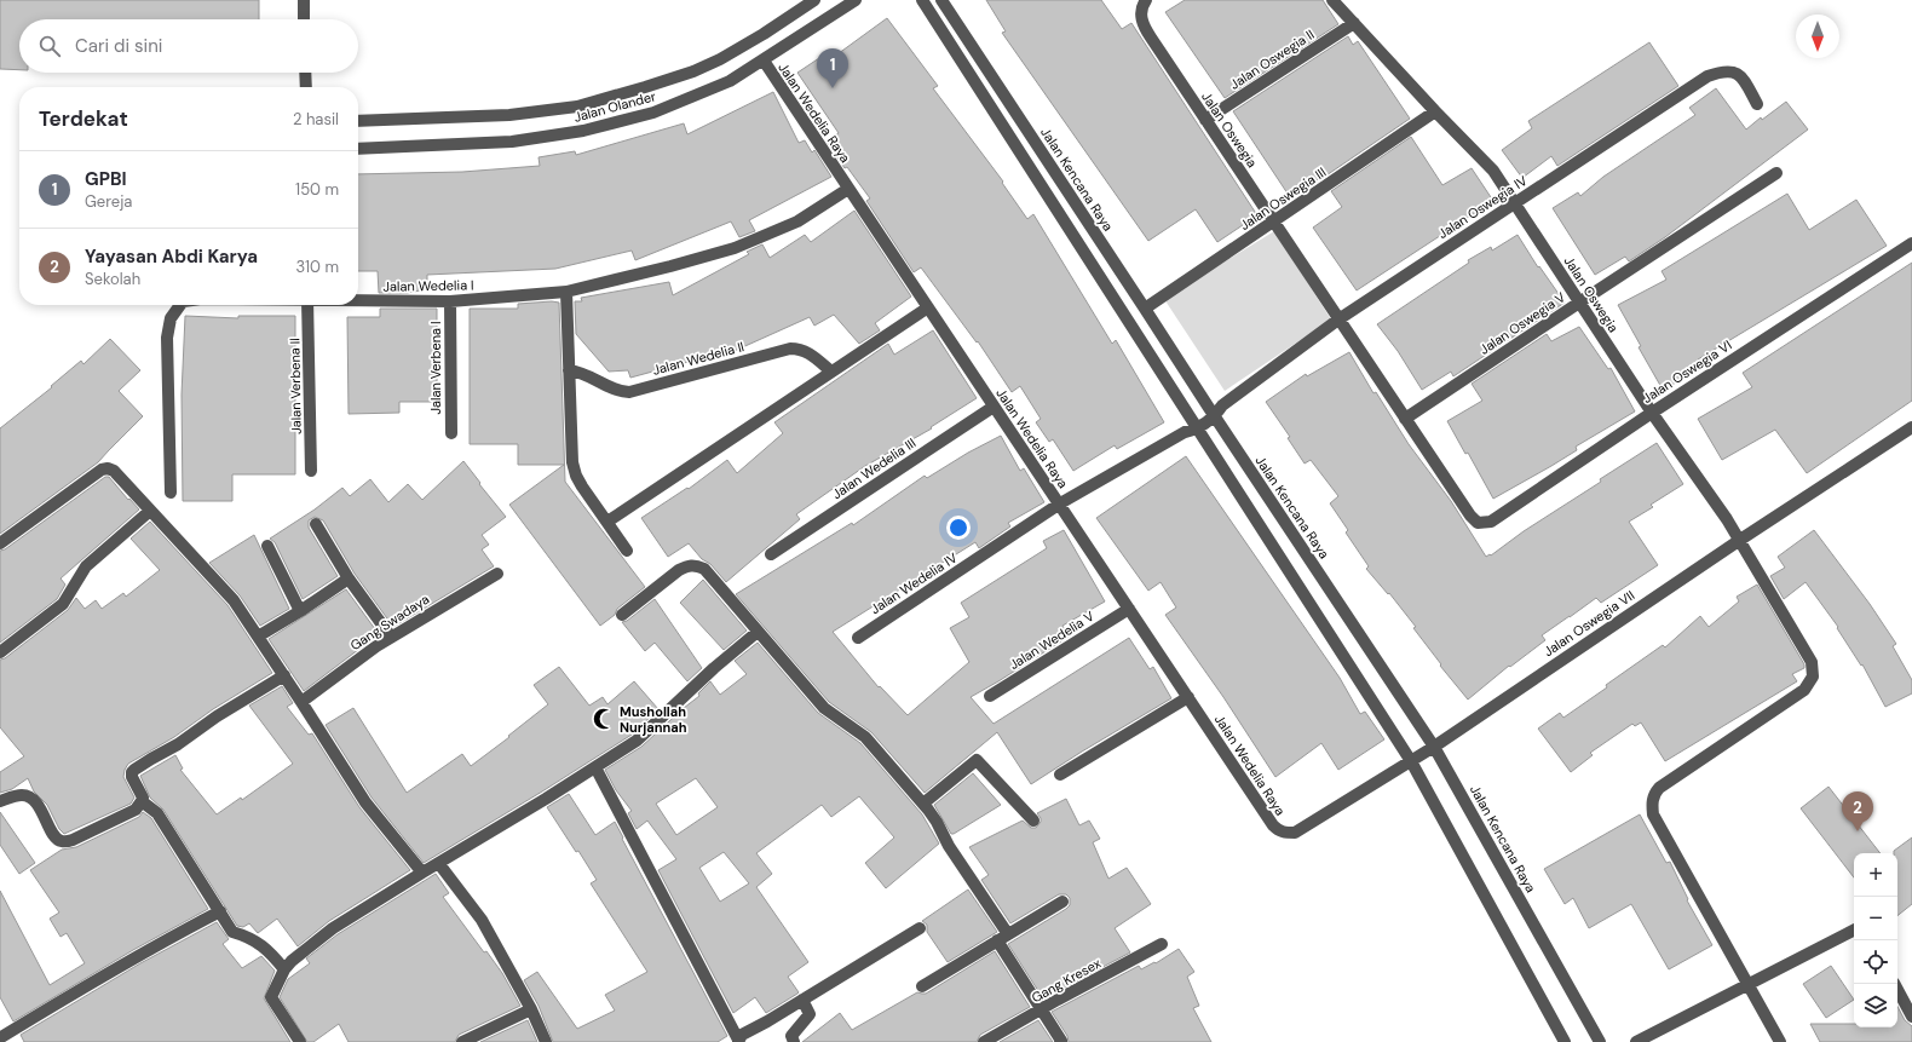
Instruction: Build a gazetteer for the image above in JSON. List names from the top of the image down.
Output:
{
  "streets": {
    "street": [
      "Jalan Oswegia II",
      "Jalan Olander",
      "Jalan Wedelia Raya",
      "Jalan Oswegia",
      "Jalan Kencana Raya",
      "Jalan Oswegia III",
      "Jalan Oswegia IV",
      "Jalan Wedelia I",
      "Jalan Oswegia V",
      "Jalan Wedelia II",
      "Jalan Verbena I",
      "Jalan Oswegia VI",
      "Jalan Verbena II",
      "Jalan Wedelia III",
      "Jalan Wedelia IV",
      "Gang Swadaya",
      "Jalan Oswegia VII",
      "Jalan Wedelia V",
      "Gang Kresex"
    ]
  },
  "crossings": [
    ["Jalan Oswegia II", "Jalan Oswegia"],
    ["Jalan Olander", "Jalan Wedelia Raya"],
    ["Jalan Wedelia Raya", "Jalan Wedelia I"],
    ["Jalan Wedelia Raya", "Jalan Wedelia III"],
    ["Jalan Wedelia Raya", "Jalan Wedelia IV"],
    ["Jalan Wedelia Raya", "Jalan Oswegia VII"],
    ["Jalan Wedelia Raya", "Jalan Wedelia V"],
    ["Jalan Oswegia", "Jalan Oswegia III"],
    ["Jalan Oswegia", "Jalan Oswegia IV"],
    ["Jalan Oswegia", "Jalan Oswegia V"],
    ["Jalan Oswegia", "Jalan Oswegia VI"],
    ["Jalan Oswegia", "Jalan Oswegia VII"],
    ["Jalan Kencana Raya", "Jalan Oswegia III"],
    ["Jalan Kencana Raya", "Jalan Oswegia IV"],
    ["Jalan Kencana Raya", "Jalan Oswegia VII"],
    ["Jalan Oswegia IV", "Jalan Wedelia IV"],
    ["Jalan Wedelia I", "Jalan Verbena I"]
  ],
  "places": {
    "mosque": ["Mushollah Nurjannah"]
  },
  "north": "bottom",
  "page": {
    "search": "Cari di sini",
    "pins": ["1", "2"],
    "heading": ["Terdekat", "2 hasil"],
    "list": [
      {
        "mark": "1",
        "name": "GPBI",
        "note": "Gereja",
        "value": "150 m"
      },
      {
        "mark": "2",
        "name": "Yayasan Abdi Karya",
        "note": "Sekolah",
        "value": "310 m"
      }
    ],
    "map_buttons": ["+", "−"]
  }
}
